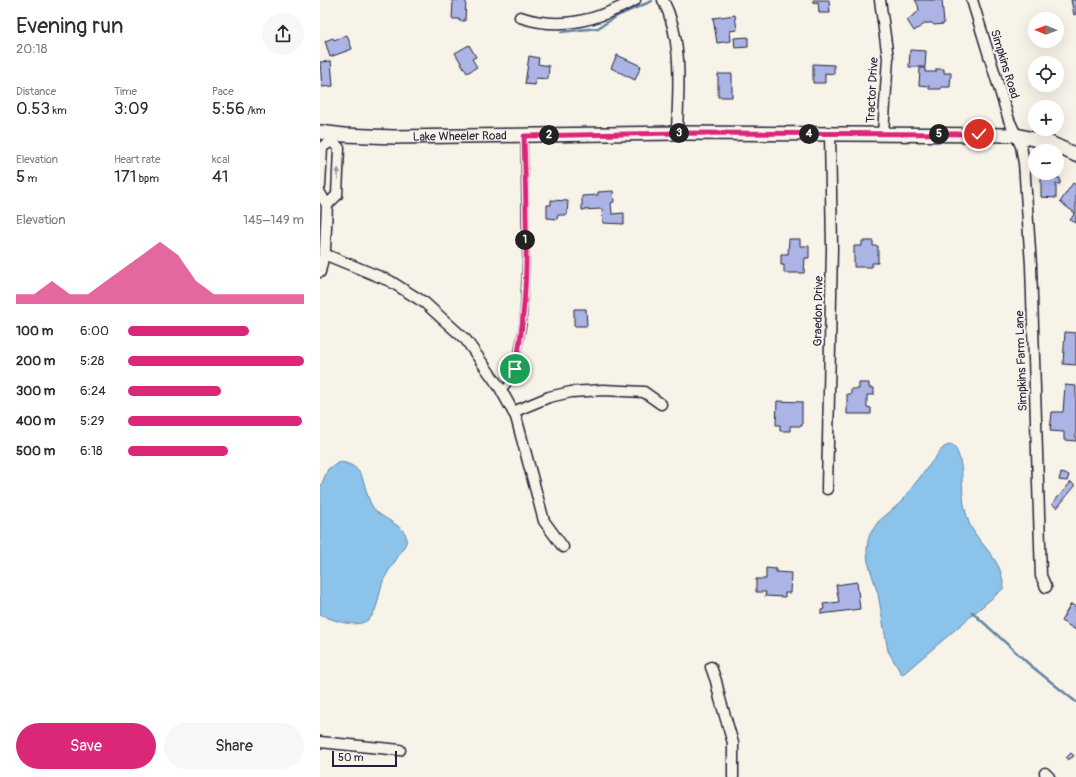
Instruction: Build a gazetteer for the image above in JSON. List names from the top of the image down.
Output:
{
  "streets": {
    "street": [
      "Simpkins Road",
      "Tractor Drive",
      "Lake Wheeler Road",
      "Graedon Drive",
      "Simpkins Farm Lane"
    ]
  },
  "crossings": [
    ["Simpkins Road", "Lake Wheeler Road"],
    ["Simpkins Road", "Simpkins Farm Lane"],
    ["Tractor Drive", "Lake Wheeler Road"],
    ["Lake Wheeler Road", "Graedon Drive"],
    ["Lake Wheeler Road", "Simpkins Farm Lane"]
  ],
  "scale_bar": "50 m",
  "north": "left",
  "page": {
    "heading": ["Evening run", "20:18"],
    "map_buttons": ["+", "−"],
    "stats": [
      ["Distance", "0.53 km"],
      ["Time", "3:09"],
      ["Pace", "5:56 /km"],
      ["Elevation", "5 m"],
      ["Heart rate", "171 bpm"],
      ["kcal", "41"]
    ],
    "pins": [
      "3",
      "4",
      "5",
      "2",
      "1"
    ],
    "chart": ["Elevation", "145–149 m"],
    "list": [
      {
        "name": "100 m",
        "note": "6:00"
      },
      {
        "name": "200 m",
        "note": "5:28"
      },
      {
        "name": "300 m",
        "note": "6:24"
      },
      {
        "name": "400 m",
        "note": "5:29"
      },
      {
        "name": "500 m",
        "note": "6:18"
      }
    ],
    "buttons": ["Save", "Share"],
    "scale": "50 m"
  }
}
